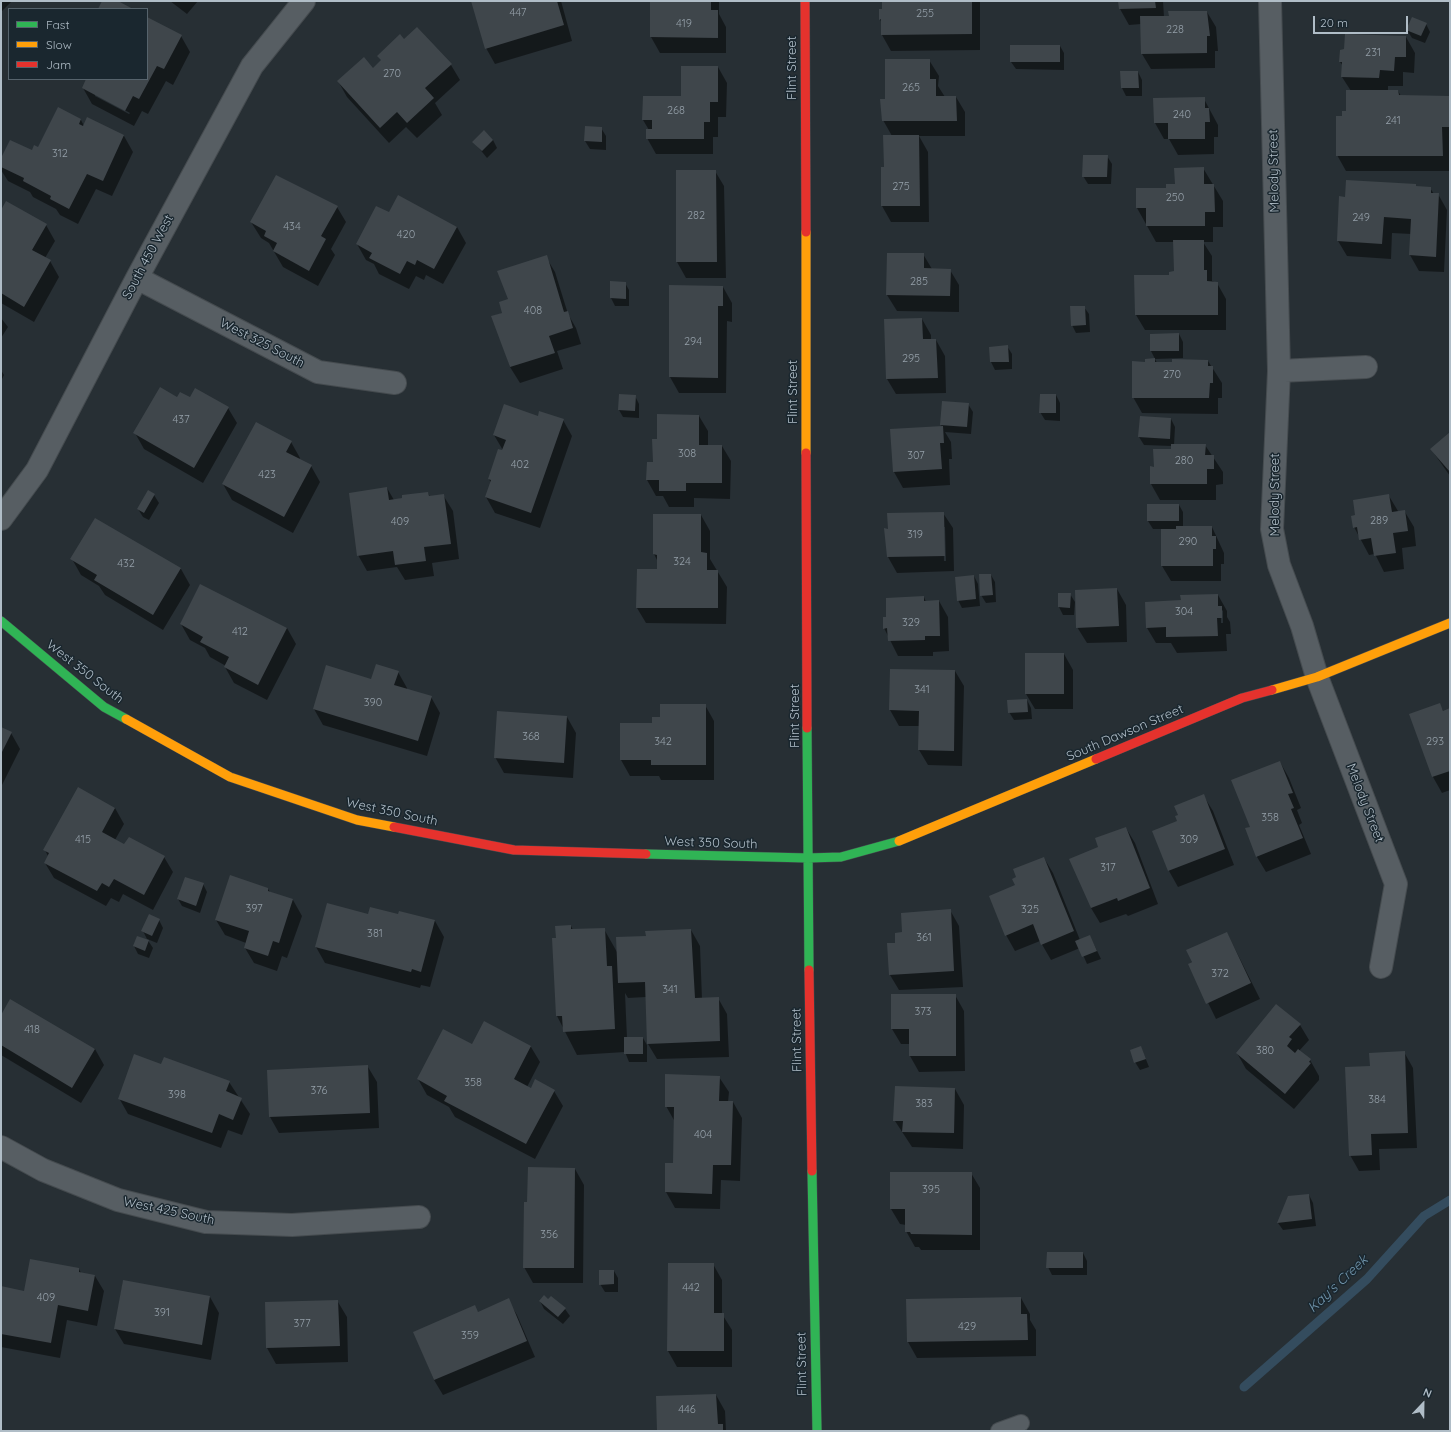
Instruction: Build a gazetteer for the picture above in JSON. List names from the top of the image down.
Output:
{
  "streets": {
    "street": [
      "Flint Street",
      "Melody Street",
      "South 450 West",
      "West 325 South",
      "West 350 South",
      "South Dawson Street",
      "West 425 South"
    ]
  },
  "crossings": [
    ["Flint Street", "West 350 South"],
    ["Flint Street", "South Dawson Street"],
    ["Melody Street", "South Dawson Street"],
    ["South 450 West", "West 325 South"],
    ["West 350 South", "South Dawson Street"]
  ],
  "water": ["Kay's Creek"],
  "house_numbers": [
    "447",
    "255",
    "419",
    "228",
    "231",
    "270",
    "265",
    "268",
    "240",
    "241",
    "312",
    "275",
    "250",
    "282",
    "249",
    "434",
    "420",
    "285",
    "408",
    "294",
    "295",
    "270",
    "437",
    "308",
    "307",
    "280",
    "402",
    "423",
    "289",
    "409",
    "319",
    "290",
    "324",
    "432",
    "304",
    "329",
    "412",
    "341",
    "390",
    "368",
    "342",
    "293",
    "358",
    "415",
    "309",
    "317",
    "397",
    "325",
    "381",
    "361",
    "372",
    "341",
    "373",
    "418",
    "380",
    "358",
    "376",
    "398",
    "384",
    "383",
    "404",
    "395",
    "356",
    "442",
    "409",
    "391",
    "377",
    "429",
    "359",
    "446"
  ],
  "legend": ["Fast", "Slow", "Jam"],
  "scale_bar": "20 m",
  "north": "top"
}
